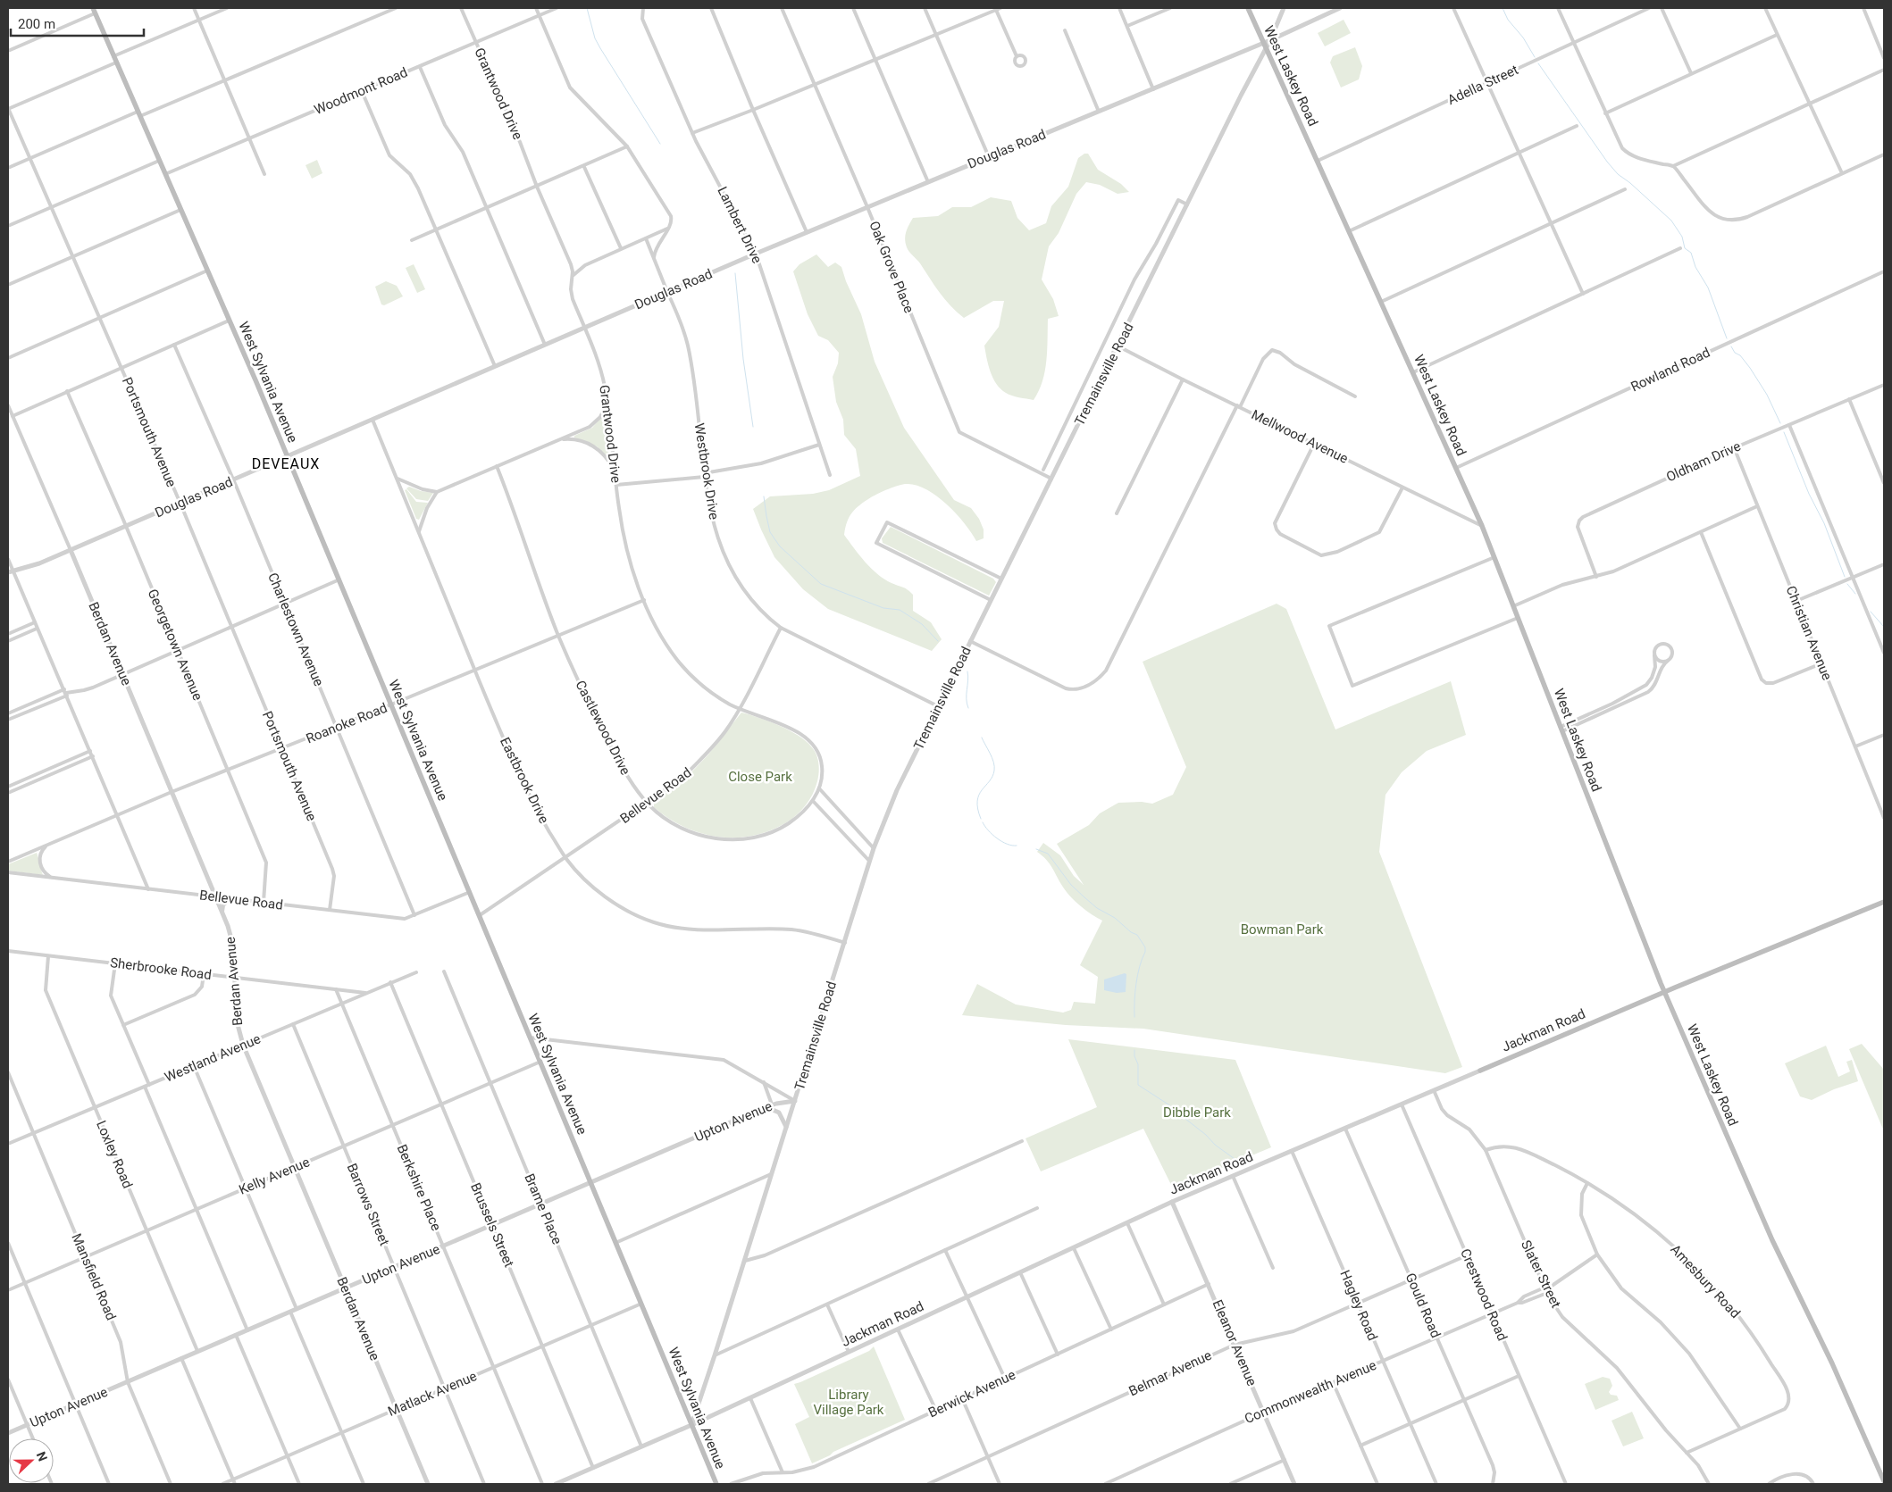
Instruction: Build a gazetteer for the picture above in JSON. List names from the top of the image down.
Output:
{
  "streets": {
    "main road": ["West Laskey Road", "West Sylvania Avenue", "Jackman Road"],
    "street": [
      "Adella Street",
      "Woodmont Road",
      "Grantwood Drive",
      "Douglas Road",
      "Lambert Drive",
      "Oak Grove Place",
      "Rowland Road",
      "Tremainsville Road",
      "Portsmouth Avenue",
      "Mellwood Avenue",
      "Oldham Drive",
      "Westbrook Drive",
      "Charlestown Avenue",
      "Christian Avenue",
      "Berdan Avenue",
      "Georgetown Avenue",
      "Roanoke Road",
      "Castlewood Drive",
      "Eastbrook Drive",
      "Bellevue Road",
      "Sherbrooke Road",
      "Westland Avenue",
      "Upton Avenue",
      "Loxley Road",
      "Kelly Avenue",
      "Berkshire Place",
      "Barrows Street",
      "Brame Place",
      "Brussels Street",
      "Slater Street",
      "Mansfield Road",
      "Amesbury Road",
      "Crestwood Road",
      "Hagley Road",
      "Gould Road",
      "Eleanor Avenue",
      "Belmar Avenue",
      "Commonwealth Avenue",
      "Matlack Avenue",
      "Berwick Avenue"
    ]
  },
  "crossings": [
    ["West Laskey Road", "Adella Street"],
    ["West Laskey Road", "Douglas Road"],
    ["West Laskey Road", "Rowland Road"],
    ["West Laskey Road", "Tremainsville Road"],
    ["West Laskey Road", "Mellwood Avenue"],
    ["West Laskey Road", "Jackman Road"],
    ["Woodmont Road", "Grantwood Drive"],
    ["Woodmont Road", "West Sylvania Avenue"],
    ["Grantwood Drive", "Douglas Road"],
    ["Grantwood Drive", "Roanoke Road"],
    ["Grantwood Drive", "Castlewood Drive"],
    ["Grantwood Drive", "Bellevue Road"],
    ["Douglas Road", "Lambert Drive"],
    ["Douglas Road", "Oak Grove Place"],
    ["Douglas Road", "Tremainsville Road"],
    ["Douglas Road", "West Sylvania Avenue"],
    ["Douglas Road", "Portsmouth Avenue"],
    ["Douglas Road", "Westbrook Drive"],
    ["Douglas Road", "Charlestown Avenue"],
    ["Douglas Road", "Berdan Avenue"],
    ["Douglas Road", "Georgetown Avenue"],
    ["Douglas Road", "Eastbrook Drive"],
    ["Oak Grove Place", "Tremainsville Road"],
    ["Tremainsville Road", "West Sylvania Avenue"],
    ["Tremainsville Road", "Mellwood Avenue"],
    ["Tremainsville Road", "Westbrook Drive"],
    ["Tremainsville Road", "Eastbrook Drive"],
    ["Tremainsville Road", "Jackman Road"],
    ["Tremainsville Road", "Upton Avenue"],
    ["West Sylvania Avenue", "Roanoke Road"],
    ["West Sylvania Avenue", "Bellevue Road"],
    ["West Sylvania Avenue", "Jackman Road"],
    ["West Sylvania Avenue", "Upton Avenue"],
    ["West Sylvania Avenue", "Kelly Avenue"],
    ["West Sylvania Avenue", "Matlack Avenue"],
    ["Portsmouth Avenue", "Roanoke Road"],
    ["Portsmouth Avenue", "Bellevue Road"],
    ["Oldham Drive", "Christian Avenue"],
    ["Westbrook Drive", "Bellevue Road"],
    ["Charlestown Avenue", "Roanoke Road"],
    ["Charlestown Avenue", "Bellevue Road"],
    ["Berdan Avenue", "Roanoke Road"],
    ["Berdan Avenue", "Bellevue Road"],
    ["Berdan Avenue", "Sherbrooke Road"],
    ["Berdan Avenue", "Westland Avenue"],
    ["Berdan Avenue", "Upton Avenue"],
    ["Berdan Avenue", "Kelly Avenue"],
    ["Berdan Avenue", "Matlack Avenue"],
    ["Georgetown Avenue", "Roanoke Road"],
    ["Georgetown Avenue", "Bellevue Road"],
    ["Roanoke Road", "Castlewood Drive"],
    ["Roanoke Road", "Eastbrook Drive"],
    ["Castlewood Drive", "Bellevue Road"],
    ["Eastbrook Drive", "Bellevue Road"],
    ["Sherbrooke Road", "Westland Avenue"],
    ["Sherbrooke Road", "Loxley Road"],
    ["Sherbrooke Road", "Berkshire Place"],
    ["Jackman Road", "Brame Place"],
    ["Jackman Road", "Brussels Street"],
    ["Jackman Road", "Slater Street"],
    ["Jackman Road", "Crestwood Road"],
    ["Jackman Road", "Hagley Road"],
    ["Jackman Road", "Gould Road"],
    ["Jackman Road", "Eleanor Avenue"],
    ["Westland Avenue", "Loxley Road"],
    ["Westland Avenue", "Berkshire Place"],
    ["Westland Avenue", "Barrows Street"],
    ["Westland Avenue", "Brussels Street"],
    ["Westland Avenue", "Mansfield Road"],
    ["Upton Avenue", "Loxley Road"],
    ["Upton Avenue", "Berkshire Place"],
    ["Upton Avenue", "Barrows Street"],
    ["Upton Avenue", "Brame Place"],
    ["Upton Avenue", "Brussels Street"],
    ["Upton Avenue", "Mansfield Road"],
    ["Loxley Road", "Kelly Avenue"],
    ["Kelly Avenue", "Berkshire Place"],
    ["Kelly Avenue", "Barrows Street"],
    ["Kelly Avenue", "Brame Place"],
    ["Kelly Avenue", "Brussels Street"],
    ["Kelly Avenue", "Mansfield Road"],
    ["Berkshire Place", "Matlack Avenue"],
    ["Barrows Street", "Matlack Avenue"],
    ["Brame Place", "Matlack Avenue"],
    ["Brussels Street", "Matlack Avenue"],
    ["Slater Street", "Amesbury Road"],
    ["Slater Street", "Commonwealth Avenue"],
    ["Crestwood Road", "Belmar Avenue"],
    ["Crestwood Road", "Commonwealth Avenue"],
    ["Hagley Road", "Belmar Avenue"],
    ["Hagley Road", "Commonwealth Avenue"],
    ["Gould Road", "Belmar Avenue"],
    ["Gould Road", "Commonwealth Avenue"],
    ["Eleanor Avenue", "Belmar Avenue"],
    ["Eleanor Avenue", "Commonwealth Avenue"],
    ["Eleanor Avenue", "Berwick Avenue"]
  ],
  "districts": ["DEVEAUX"],
  "parks": [
    "Close Park",
    "Bowman Park",
    "Dibble Park",
    "Library Village Park"
  ],
  "scale_bar": "200 m",
  "north": "right"
}
